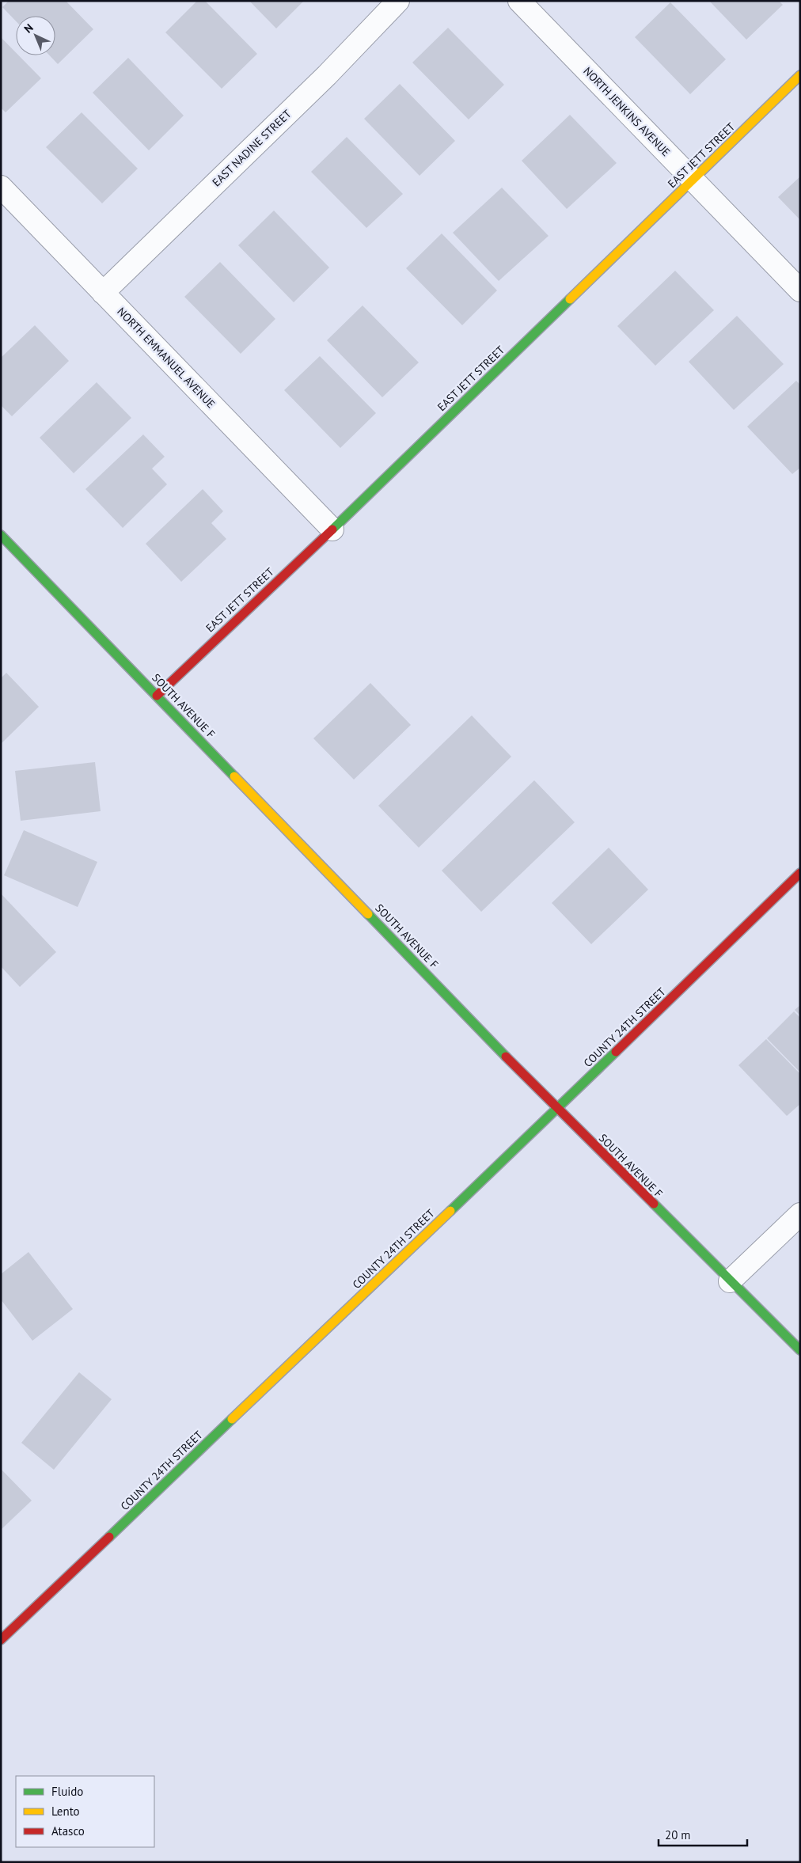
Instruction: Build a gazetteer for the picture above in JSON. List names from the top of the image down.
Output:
{
  "streets": {
    "street": [
      "NORTH JENKINS AVENUE",
      "EAST NADINE STREET",
      "EAST JETT STREET",
      "NORTH EMMANUEL AVENUE",
      "SOUTH AVENUE F",
      "COUNTY 24TH STREET"
    ]
  },
  "crossings": [
    ["NORTH JENKINS AVENUE", "EAST JETT STREET"],
    ["EAST NADINE STREET", "NORTH EMMANUEL AVENUE"],
    ["EAST JETT STREET", "NORTH EMMANUEL AVENUE"],
    ["EAST JETT STREET", "SOUTH AVENUE F"],
    ["SOUTH AVENUE F", "COUNTY 24TH STREET"]
  ],
  "legend": ["Fluido", "Lento", "Atasco"],
  "scale_bar": "20 m",
  "north": "top left"
}
